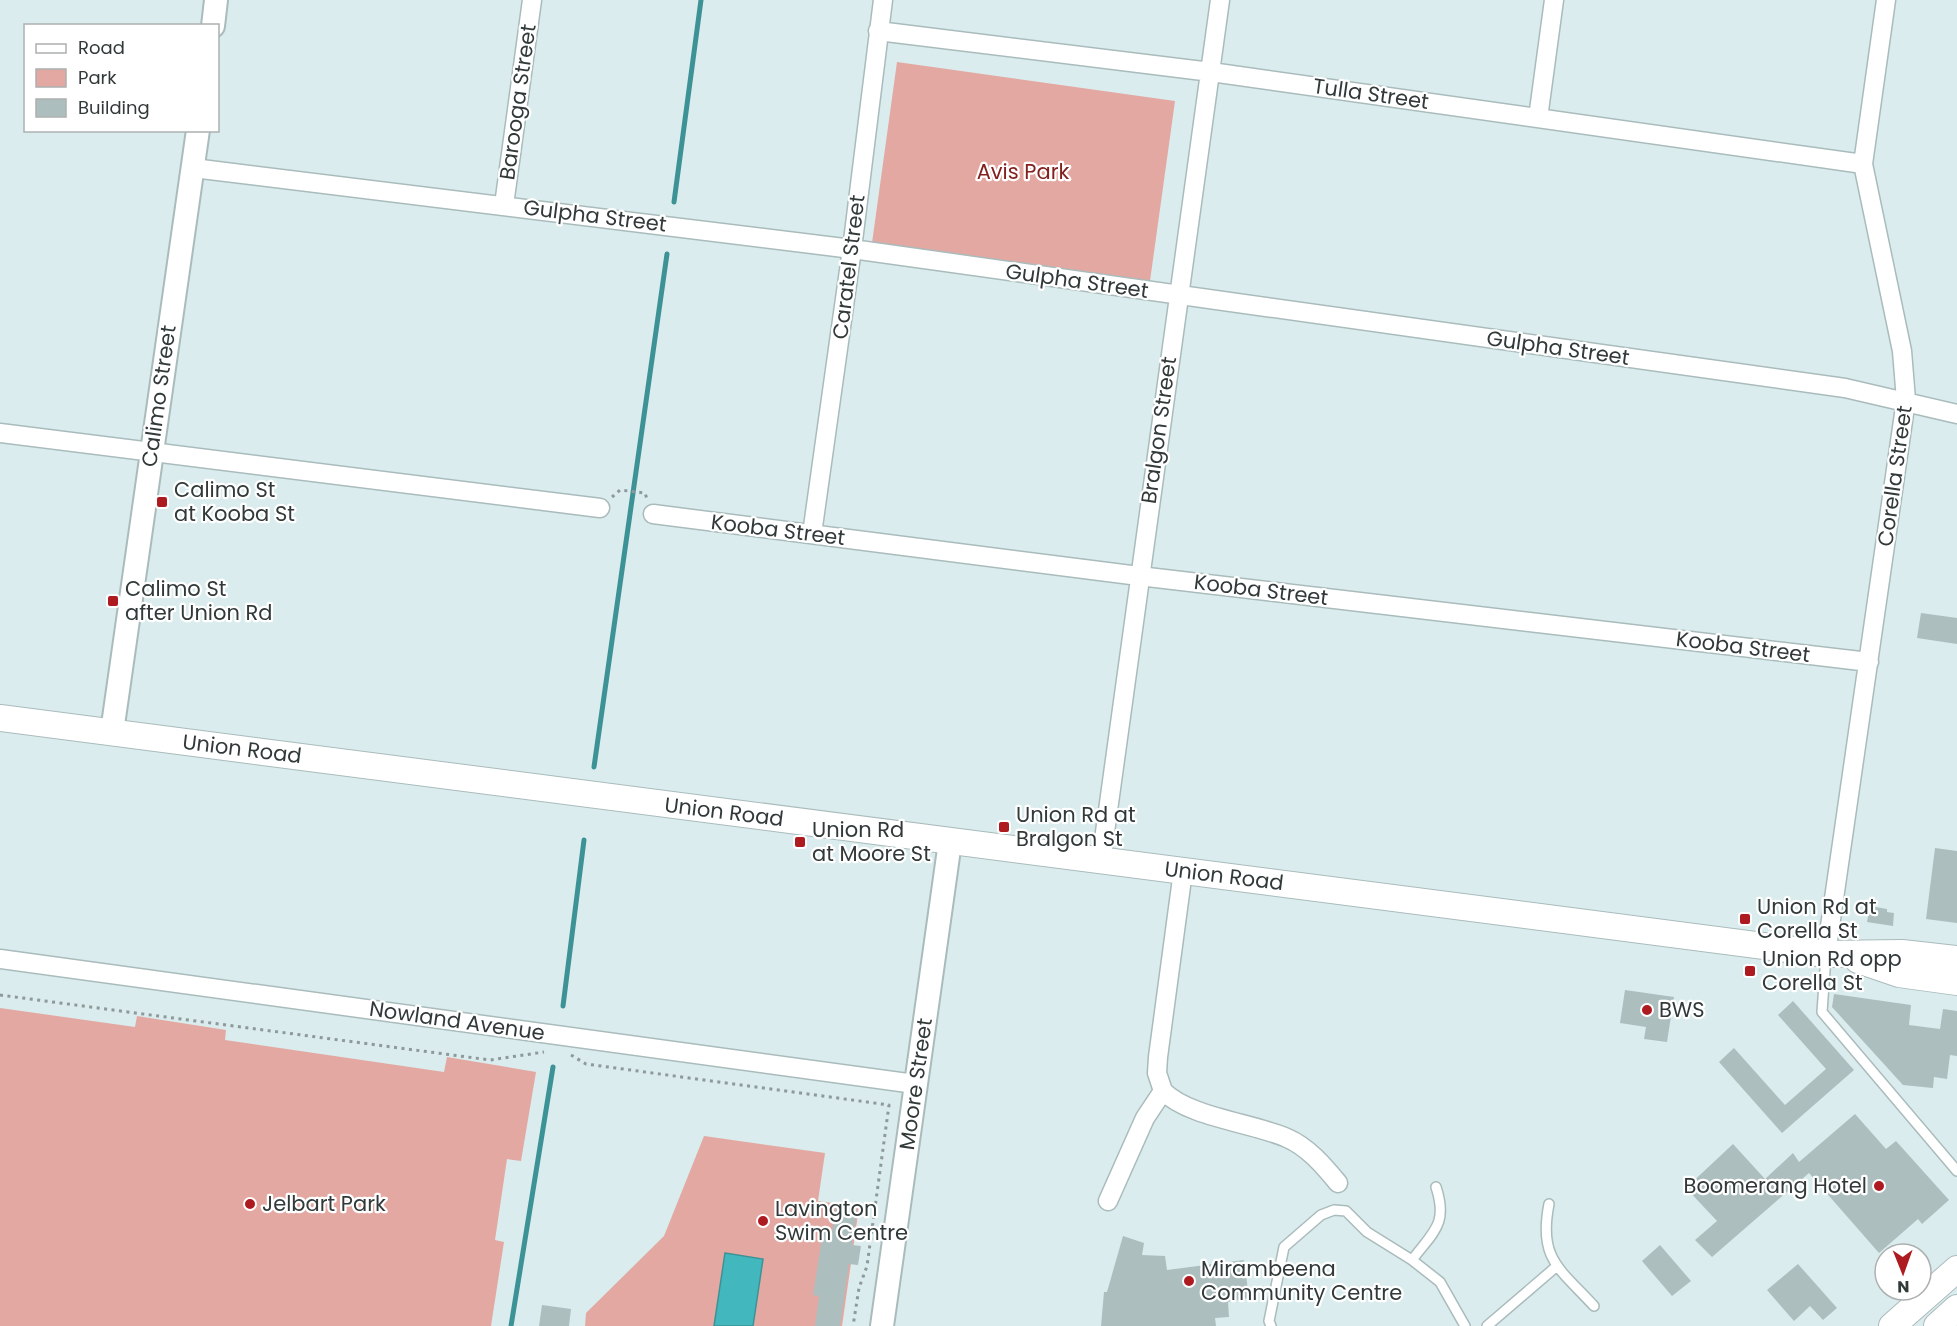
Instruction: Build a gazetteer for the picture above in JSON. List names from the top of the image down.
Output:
{
  "streets": {
    "main road": ["Union Road"],
    "street": [
      "Tulla Street",
      "Barooga Street",
      "Gulpha Street",
      "Caratel Street",
      "Calimo Street",
      "Bralgon Street",
      "Corella Street",
      "Kooba Street",
      "Nowland Avenue",
      "Moore Street"
    ]
  },
  "crossings": [
    ["Tulla Street", "Caratel Street"],
    ["Tulla Street", "Bralgon Street"],
    ["Tulla Street", "Corella Street"],
    ["Barooga Street", "Gulpha Street"],
    ["Gulpha Street", "Caratel Street"],
    ["Gulpha Street", "Calimo Street"],
    ["Gulpha Street", "Bralgon Street"],
    ["Gulpha Street", "Corella Street"],
    ["Caratel Street", "Kooba Street"],
    ["Calimo Street", "Union Road"],
    ["Bralgon Street", "Kooba Street"],
    ["Bralgon Street", "Union Road"],
    ["Corella Street", "Kooba Street"],
    ["Corella Street", "Union Road"],
    ["Union Road", "Moore Street"],
    ["Nowland Avenue", "Moore Street"]
  ],
  "parks": ["Avis Park"],
  "places": {
    "transit": [
      "Calimo St at Kooba St",
      "Calimo St after Union Rd",
      "Union Rd at Bralgon St",
      "Union Rd at Moore St",
      "Union Rd at Corella St",
      "Union Rd opp Corella St"
    ],
    "other": [
      "BWS",
      "Boomerang Hotel",
      "Jelbart Park",
      "Lavington Swim Centre",
      "Mirambeena Community Centre"
    ]
  },
  "legend": ["Road", "Park", "Building"],
  "north": "bottom"
}
